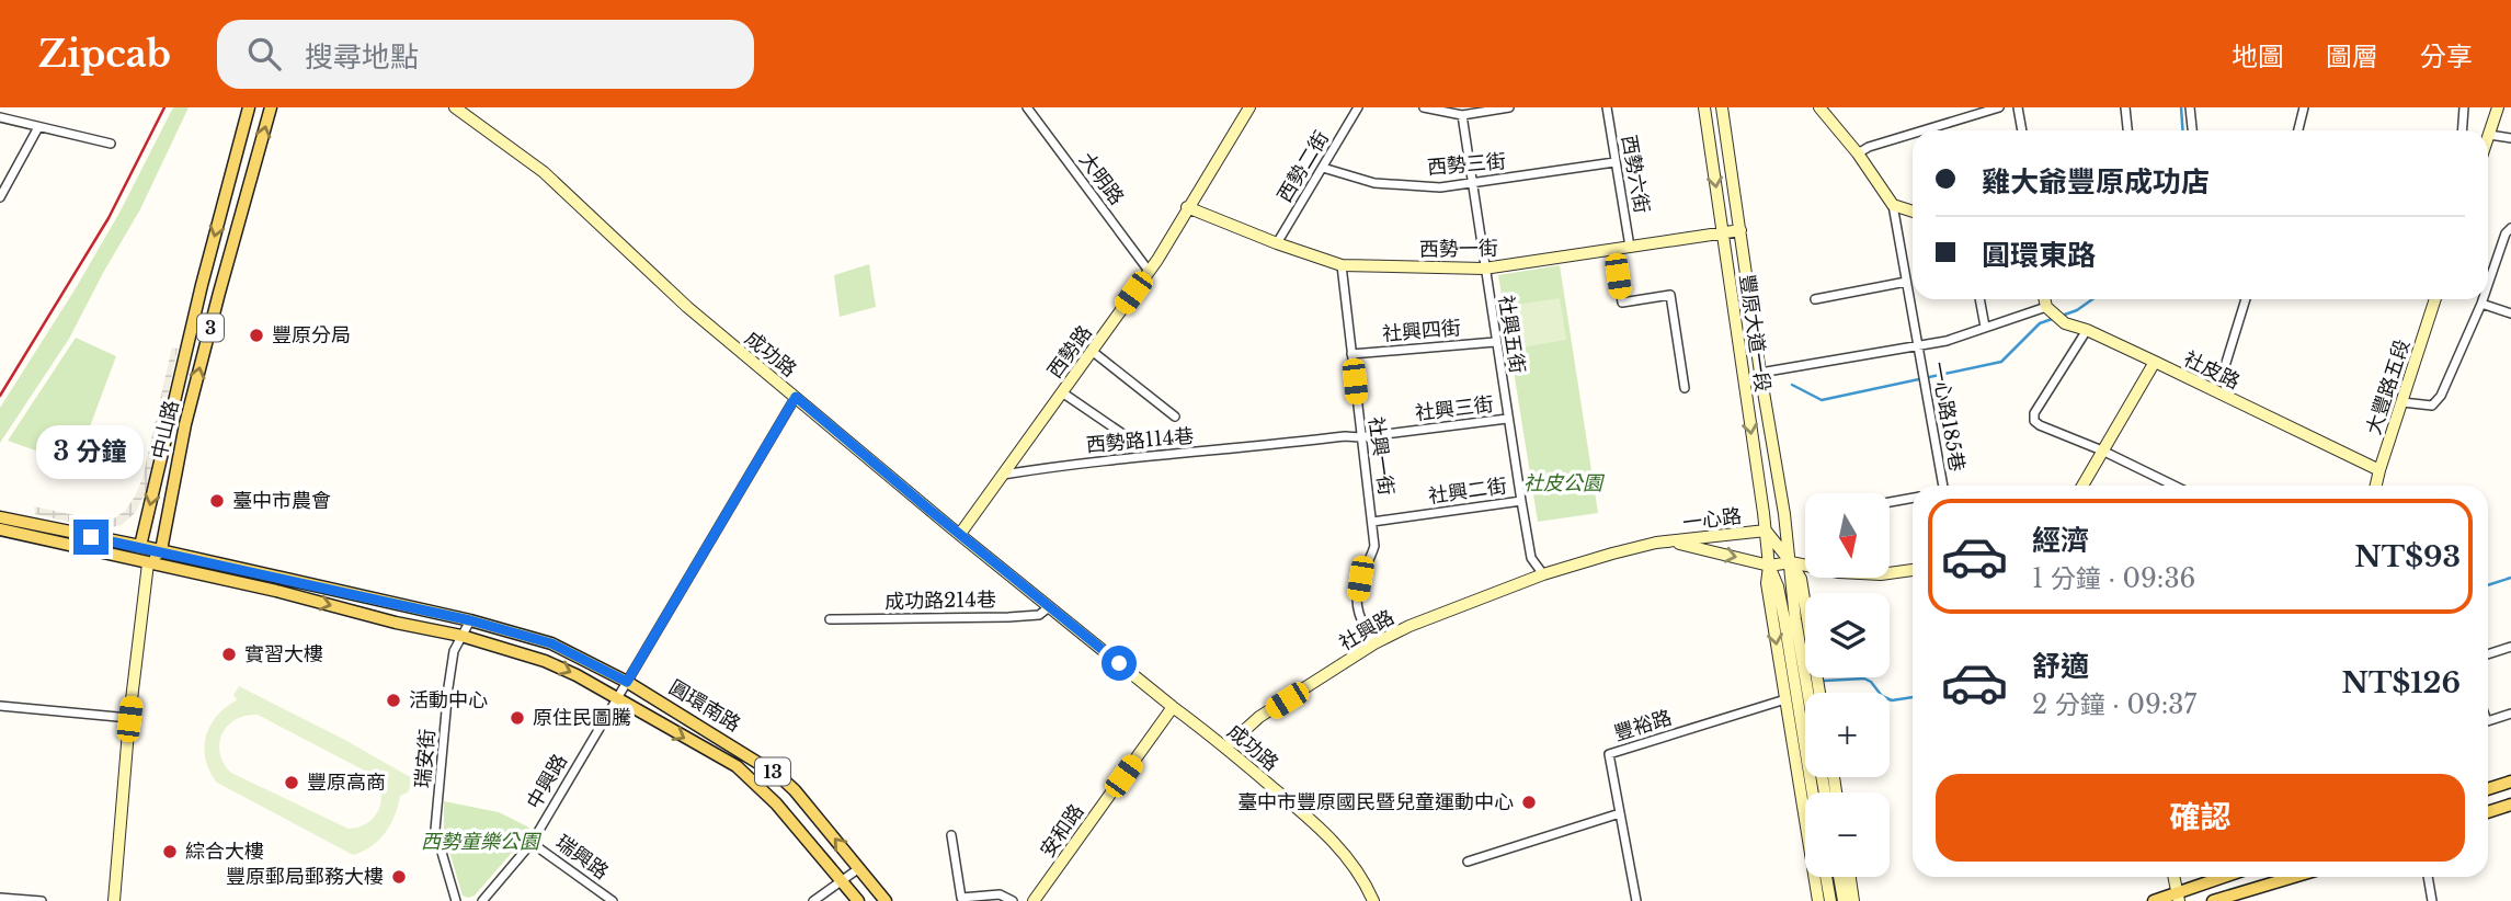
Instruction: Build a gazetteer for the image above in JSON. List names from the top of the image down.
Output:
{
  "streets": {
    "main road": [
      "3",
      "中山路",
      "圓環南路",
      "13"
    ],
    "street": [
      "西勢三街",
      "西勢二街",
      "西勢六街",
      "大明路",
      "西勢一街",
      "社興四街",
      "豐原大道一段",
      "社興五街",
      "西勢路",
      "成功路",
      "社皮路",
      "大豐路五段",
      "社興三街",
      "一心路185巷",
      "西勢路114巷",
      "社興一街",
      "社興二街",
      "一心路",
      "成功路214巷",
      "社興路",
      "豐裕路",
      "瑞安街",
      "中興路",
      "安和路",
      "瑞興路"
    ]
  },
  "crossings": [
    ["西勢三街", "西勢二街"],
    ["西勢三街", "西勢六街"],
    ["西勢三街", "社興五街"],
    ["西勢二街", "西勢一街"],
    ["西勢六街", "西勢一街"],
    ["大明路", "西勢路"],
    ["西勢一街", "豐原大道一段"],
    ["西勢一街", "社興五街"],
    ["西勢一街", "西勢路"],
    ["西勢一街", "社興一街"],
    ["社興四街", "社興五街"],
    ["社興四街", "社興一街"],
    ["豐原大道一段", "一心路"],
    ["豐原大道一段", "豐裕路"],
    ["社興五街", "社興三街"],
    ["社興五街", "社興二街"],
    ["社興五街", "一心路"],
    ["社興五街", "社興路"],
    ["西勢路", "成功路"],
    ["西勢路", "西勢路114巷"],
    ["成功路", "成功路214巷"],
    ["成功路", "社興路"],
    ["成功路", "中興路"],
    ["成功路", "安和路"],
    ["社皮路", "大豐路五段"],
    ["社興三街", "西勢路114巷"],
    ["社興三街", "社興一街"],
    ["中山路", "圓環南路"],
    ["社興一街", "社興二街"],
    ["社興一街", "社興路"],
    ["一心路", "社興路"],
    ["圓環南路", "瑞安街"],
    ["圓環南路", "中興路"],
    ["中興路", "瑞興路"]
  ],
  "parks": ["社皮公園", "西勢童樂公園"],
  "places": [
    "豐原分局",
    "臺中市農會",
    "實習大樓",
    "活動中心",
    "原住民圖騰",
    "豐原高商",
    "臺中市豐原國民暨兒童運動中心",
    "綜合大樓",
    "豐原郵局郵務大樓"
  ],
  "north": "bottom",
  "page": {
    "header": "Zipcab",
    "search": "搜尋地點",
    "nav": ["地圖", "圖層", "分享"],
    "banner": ["雞大爺豐原成功店", "圓環東路"],
    "bubble": "3 分鐘",
    "map_buttons": ["+", "−"],
    "list": [
      {
        "name": "經濟",
        "note": "1 分鐘 · 09:36",
        "value": "NT$93"
      },
      {
        "name": "舒適",
        "note": "2 分鐘 · 09:37",
        "value": "NT$126"
      }
    ],
    "buttons": "確認"
  }
}
